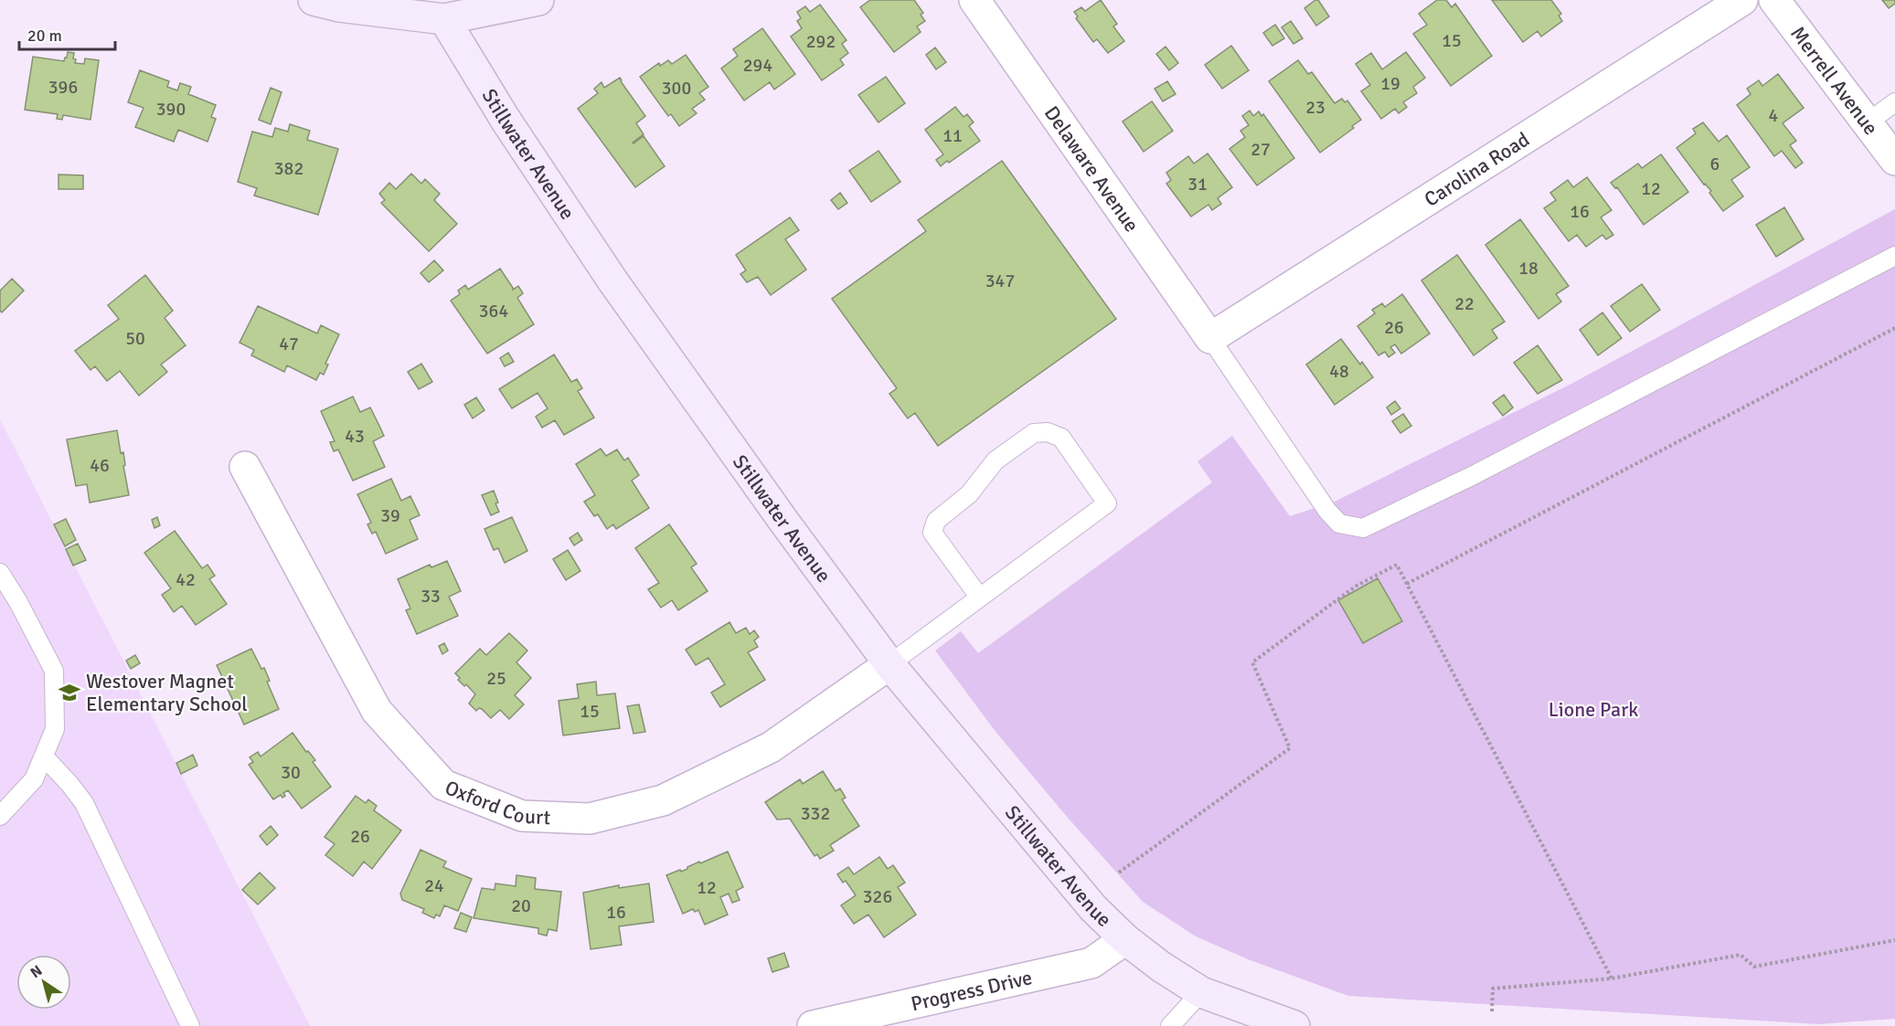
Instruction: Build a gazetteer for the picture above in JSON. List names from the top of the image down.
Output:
{
  "streets": {
    "main road": ["Stillwater Avenue"],
    "street": [
      "Merrell Avenue",
      "Delaware Avenue",
      "Carolina Road",
      "Oxford Court",
      "Progress Drive"
    ]
  },
  "crossings": [
    ["Stillwater Avenue", "Oxford Court"],
    ["Stillwater Avenue", "Progress Drive"],
    ["Delaware Avenue", "Carolina Road"]
  ],
  "parks": ["Lione Park"],
  "places": {
    "school or university": ["Westover Magnet Elementary School"]
  },
  "house_numbers": [
    "15",
    "292",
    "294",
    "19",
    "396",
    "300",
    "23",
    "390",
    "4",
    "11",
    "27",
    "6",
    "382",
    "31",
    "12",
    "16",
    "18",
    "347",
    "22",
    "364",
    "26",
    "50",
    "47",
    "48",
    "43",
    "46",
    "39",
    "42",
    "33",
    "25",
    "15",
    "30",
    "332",
    "26",
    "24",
    "12",
    "326",
    "20",
    "16"
  ],
  "scale_bar": "20 m",
  "north": "top left"
}
